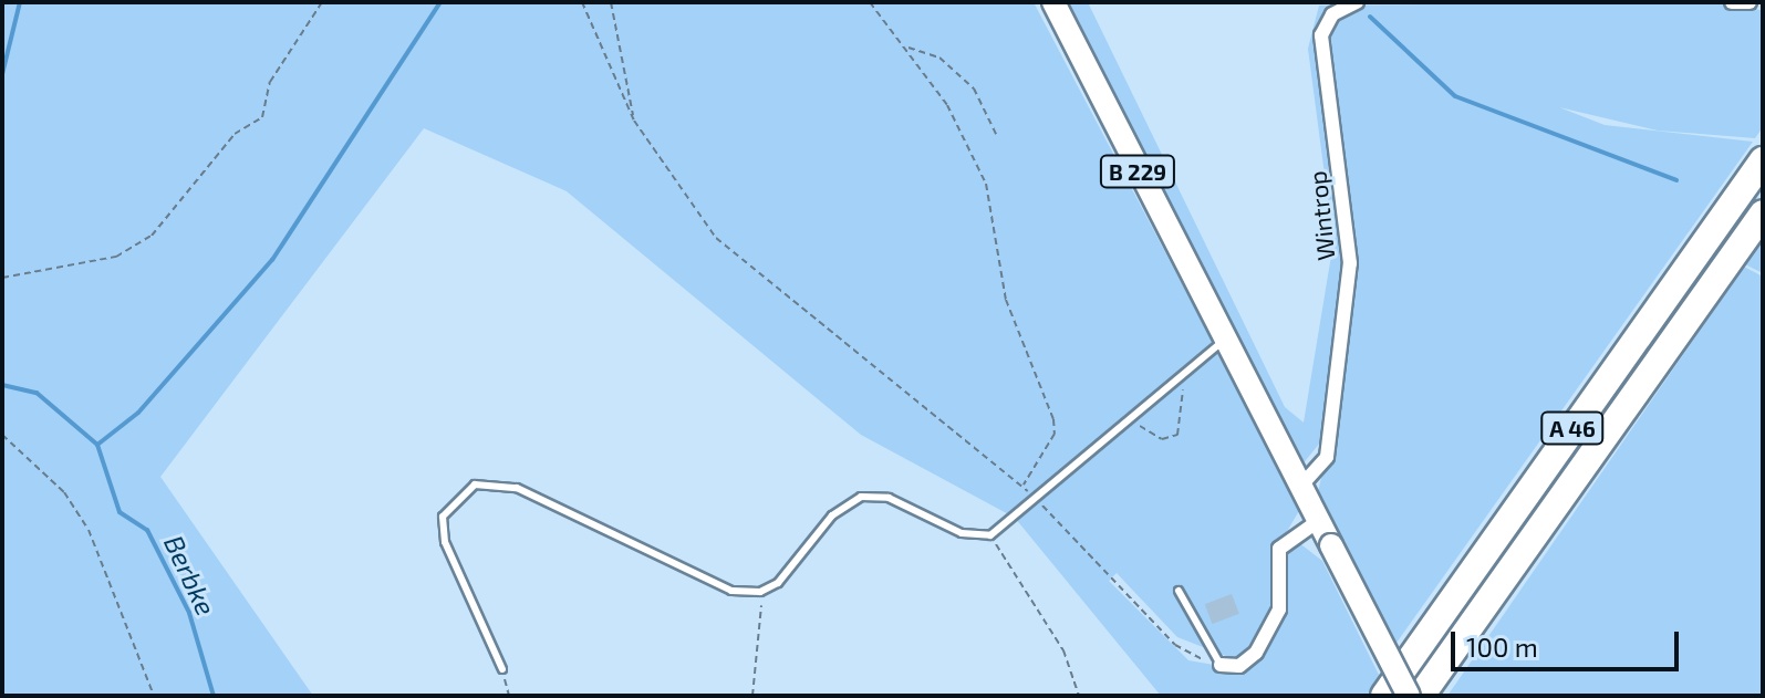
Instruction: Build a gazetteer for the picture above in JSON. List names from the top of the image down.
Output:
{
  "streets": {
    "highway": ["A 46"],
    "main road": ["B 229"],
    "street": ["Wintrop"]
  },
  "crossings": [
    ["B 229", "Wintrop"]
  ],
  "water": ["Berbke"],
  "scale_bar": "100 m"
}
